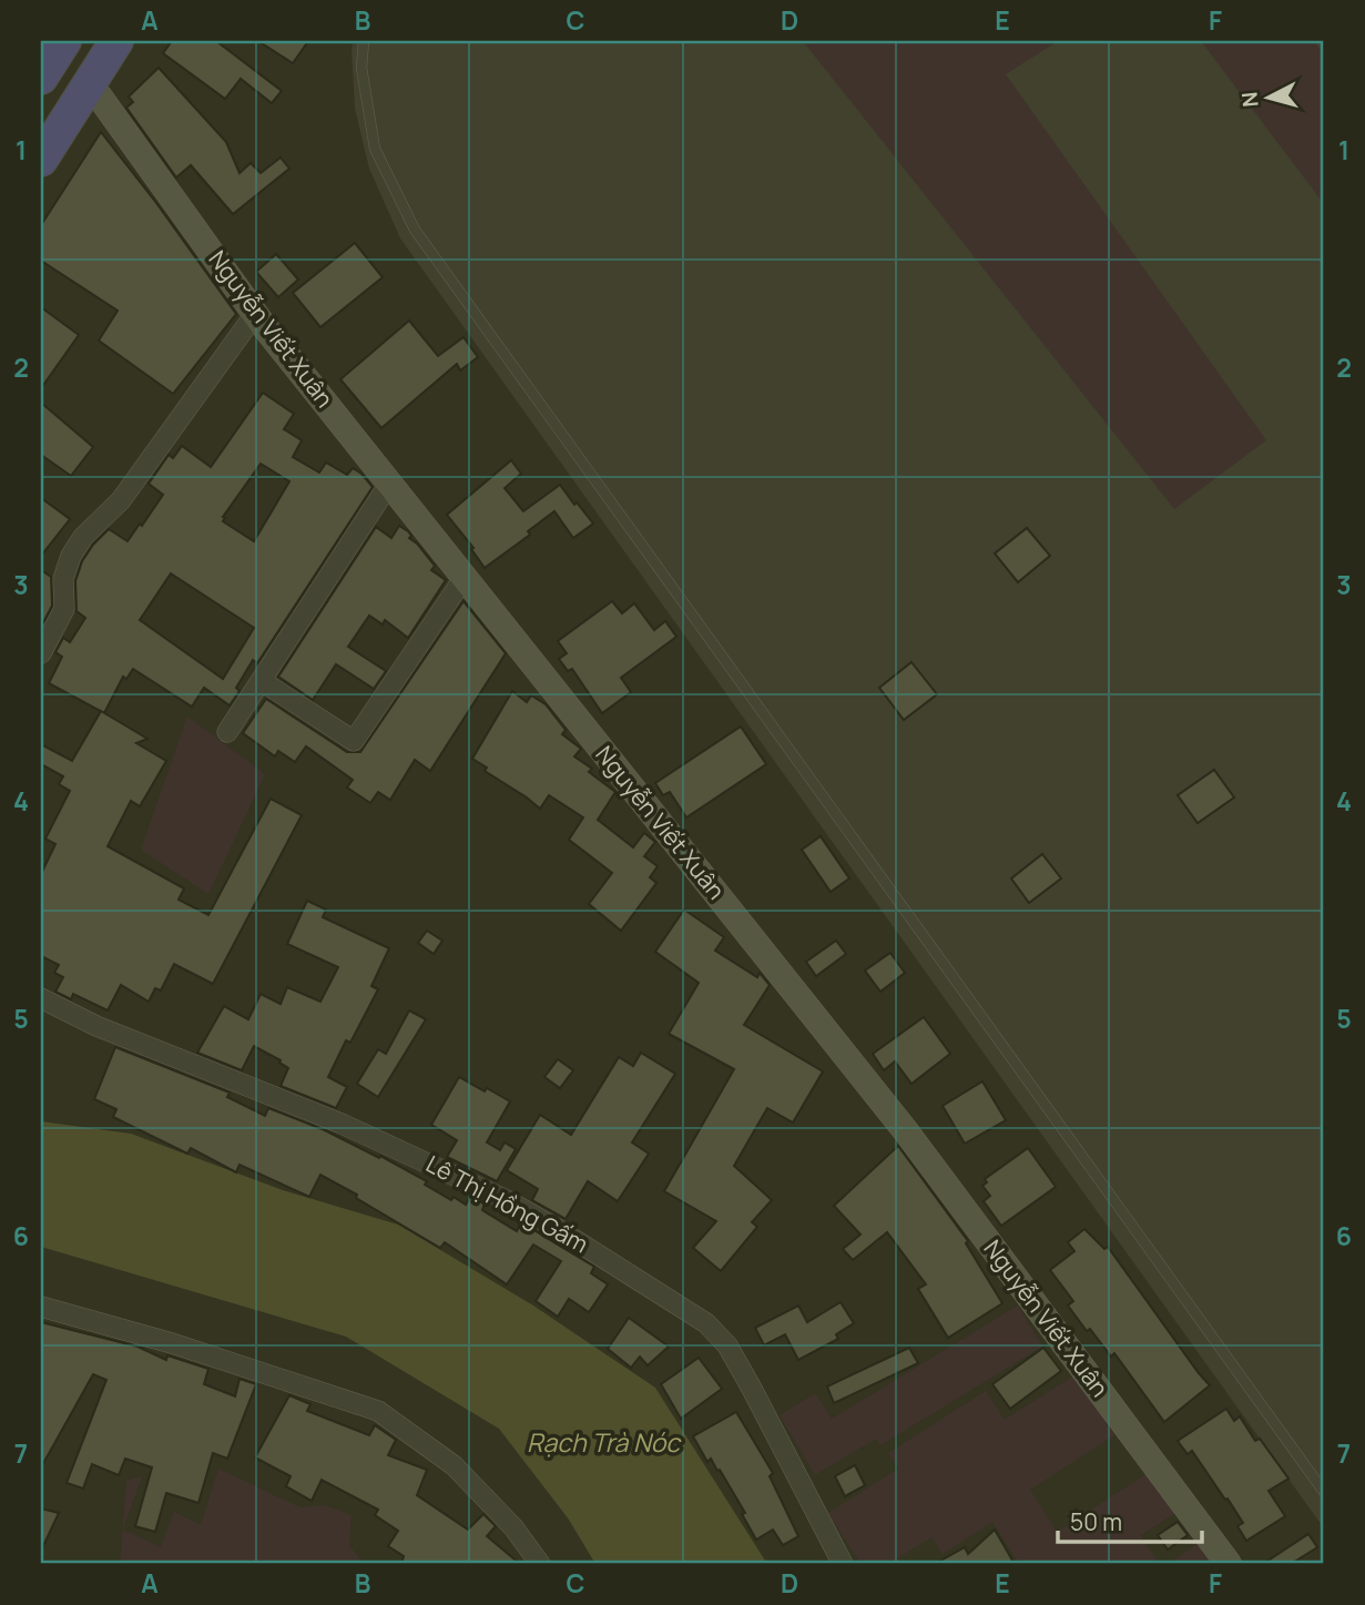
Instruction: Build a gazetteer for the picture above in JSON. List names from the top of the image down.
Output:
{
  "streets": {
    "street": ["Nguyễn Viết Xuân", "Lê Thị Hồng Gấm"]
  },
  "water": ["Rạch Trà Nóc"],
  "scale_bar": "50 m",
  "north": "left",
  "grid": {
    "columns": [
      "A",
      "B",
      "C",
      "D",
      "E",
      "F"
    ],
    "rows": [
      "1",
      "2",
      "3",
      "4",
      "5",
      "6",
      "7"
    ]
  }
}
